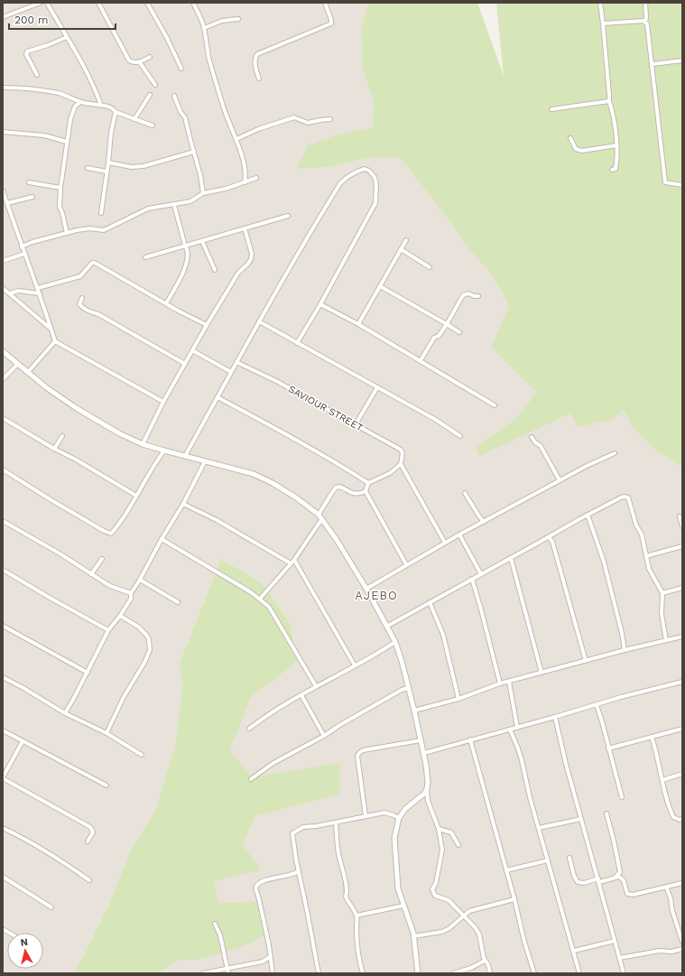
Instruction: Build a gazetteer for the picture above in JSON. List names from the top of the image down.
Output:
{
  "streets": {
    "street": ["SAVIOUR STREET"]
  },
  "districts": ["AJEBO"],
  "scale_bar": "200 m",
  "north": "top"
}
